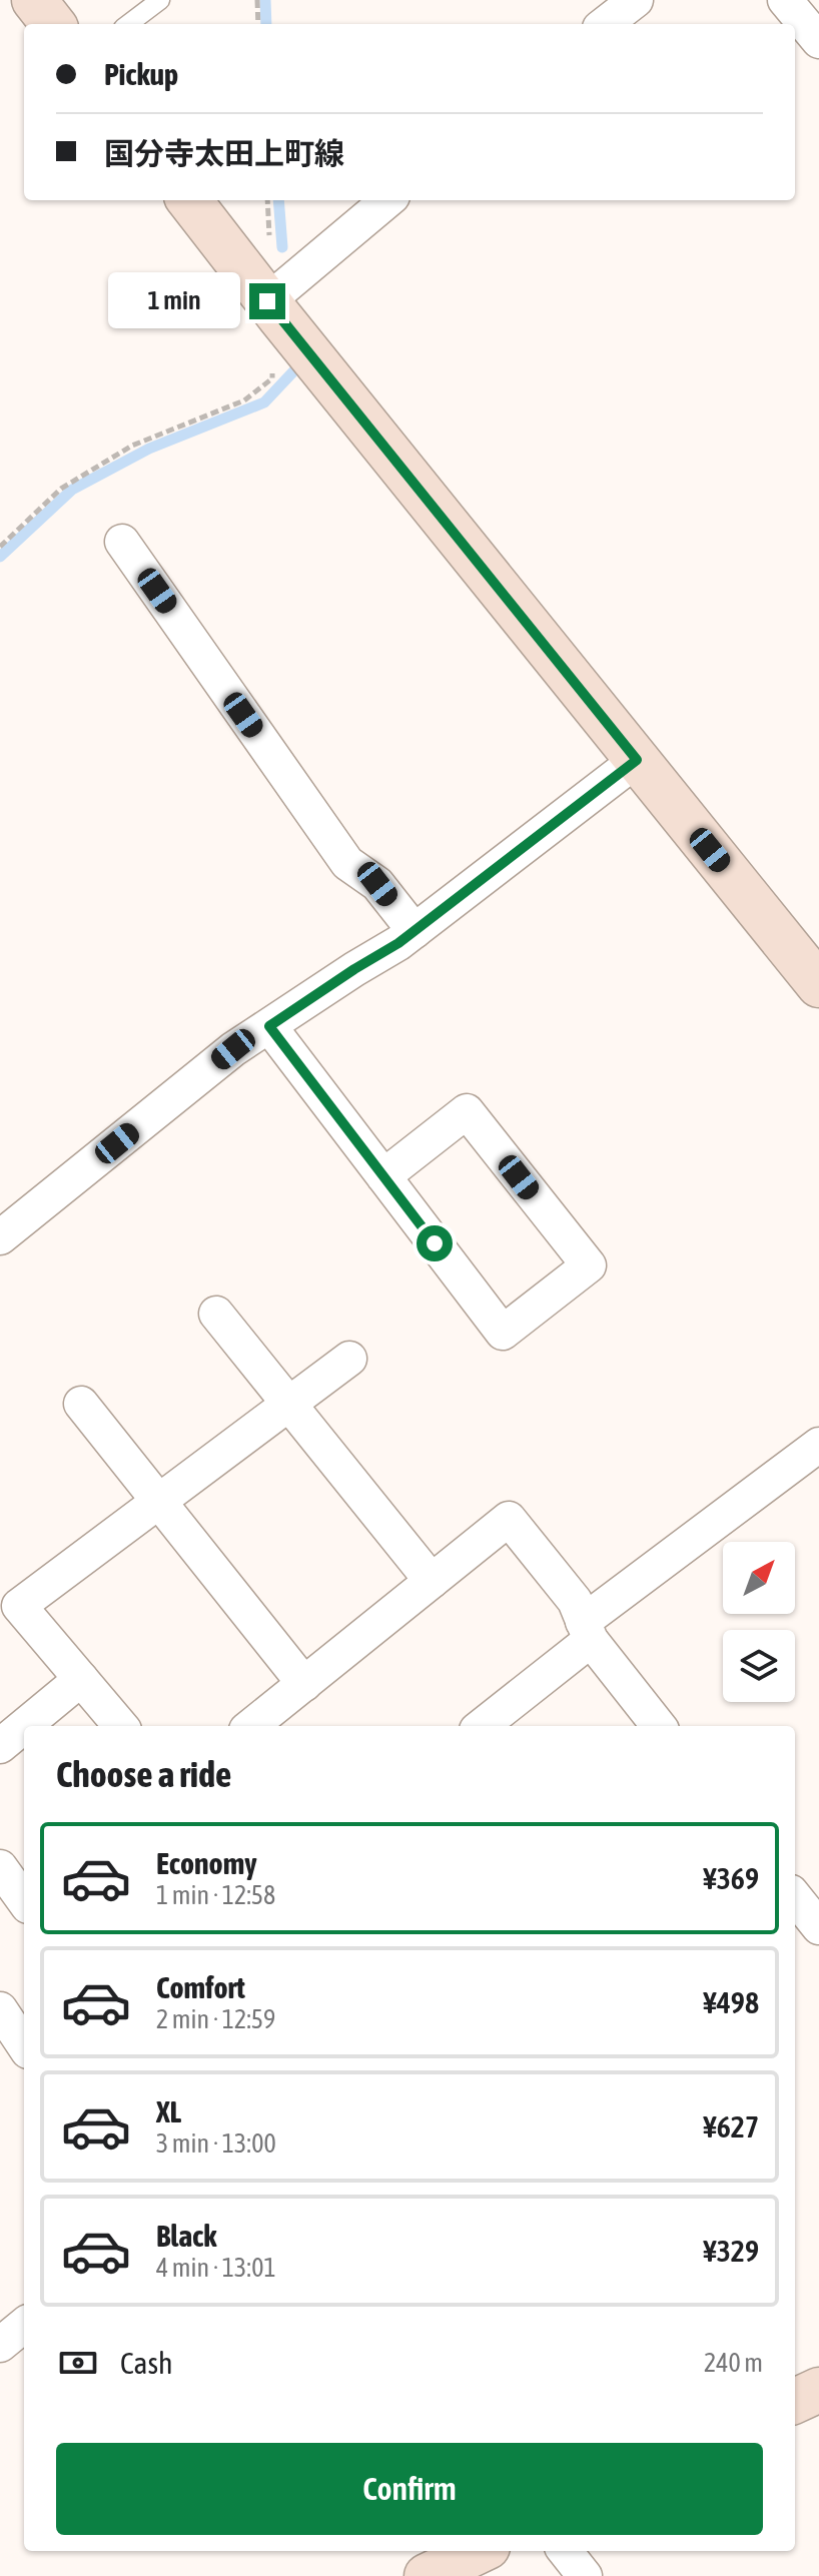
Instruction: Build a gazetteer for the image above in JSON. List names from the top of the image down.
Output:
{
  "north": "top right",
  "page": {
    "banner": ["Pickup", "国分寺太田上町線"],
    "bubble": "1 min",
    "heading": "Choose a ride",
    "list": [
      {
        "name": "Economy",
        "note": "1 min · 12:58",
        "value": "¥369"
      },
      {
        "name": "Comfort",
        "note": "2 min · 12:59",
        "value": "¥498"
      },
      {
        "name": "XL",
        "note": "3 min · 13:00",
        "value": "¥627"
      },
      {
        "name": "Black",
        "note": "4 min · 13:01",
        "value": "¥329"
      }
    ],
    "pay": ["Cash", "240 m"],
    "buttons": "Confirm"
  }
}
